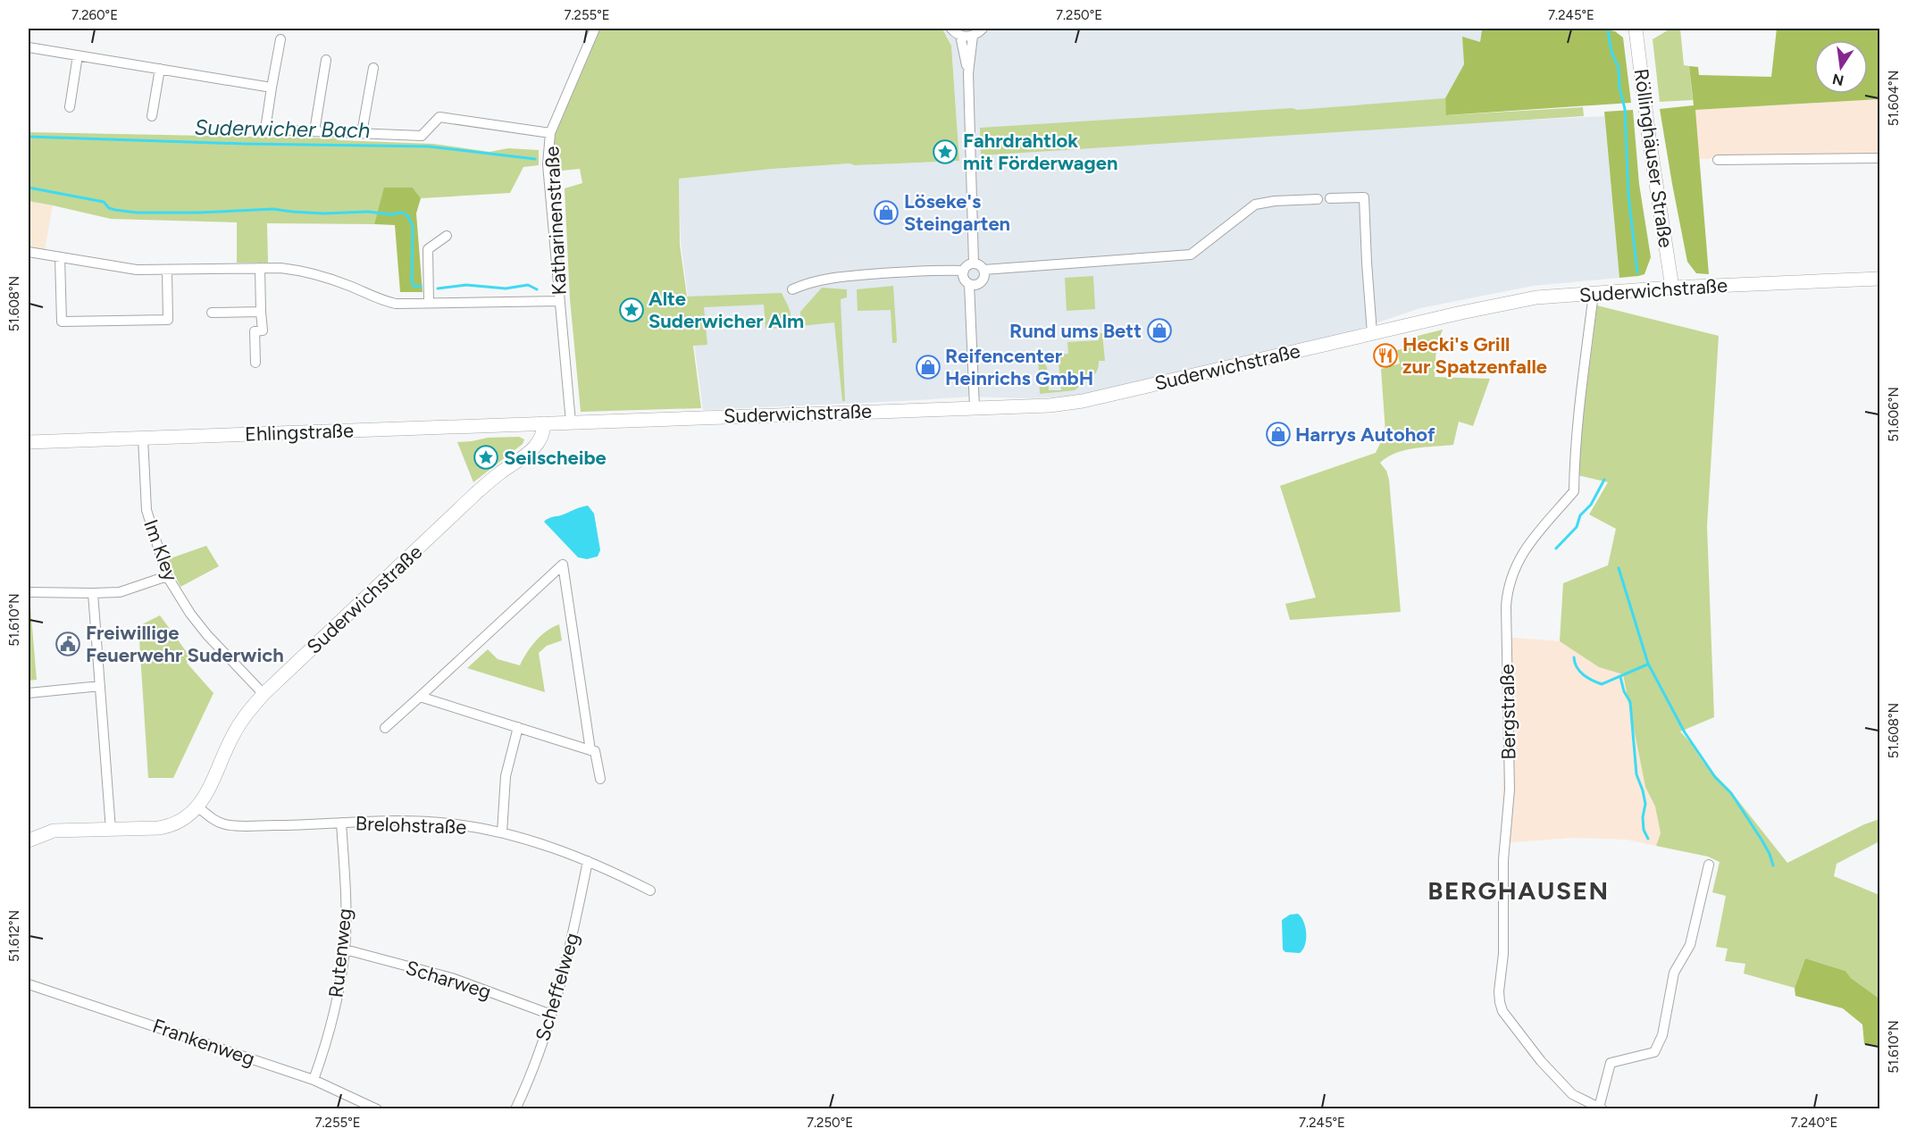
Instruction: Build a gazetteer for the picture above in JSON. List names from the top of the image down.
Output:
{
  "streets": {
    "main road": ["Röllinghäuser Straße", "Suderwichstraße", "Ehlingstraße"],
    "street": [
      "Katharinenstraße",
      "Im Kley",
      "Bergstraße",
      "Brelohstraße",
      "Rutenweg",
      "Scharweg",
      "Scheffelweg",
      "Frankenweg"
    ]
  },
  "crossings": [
    ["Röllinghäuser Straße", "Suderwichstraße"],
    ["Katharinenstraße", "Suderwichstraße"],
    ["Katharinenstraße", "Ehlingstraße"],
    ["Suderwichstraße", "Ehlingstraße"],
    ["Suderwichstraße", "Im Kley"],
    ["Suderwichstraße", "Bergstraße"],
    ["Suderwichstraße", "Brelohstraße"],
    ["Ehlingstraße", "Im Kley"],
    ["Brelohstraße", "Rutenweg"],
    ["Brelohstraße", "Scheffelweg"],
    ["Rutenweg", "Scharweg"],
    ["Rutenweg", "Frankenweg"],
    ["Scharweg", "Scheffelweg"]
  ],
  "districts": ["BERGHAUSEN"],
  "water": ["Suderwicher Bach"],
  "places": {
    "place": ["Fahrdrahtlok mit Förderwagen", "Alte Suderwicher Alm", "Seilscheibe"],
    "shop": [
      "Löseke's Steingarten",
      "Rund ums Bett",
      "Reifencenter Heinrichs GmbH",
      "Harrys Autohof"
    ],
    "restaurant": ["Hecki's Grill zur Spatzenfalle"],
    "public building": ["Freiwillige Feuerwehr Suderwich"]
  },
  "north": "bottom",
  "coordinates": [
    "7.260°E",
    "7.255°E",
    "7.250°E",
    "7.245°E",
    "51.604°N",
    "51.608°N",
    "51.606°N",
    "51.610°N",
    "51.612°N",
    "7.240°E"
  ]
}
